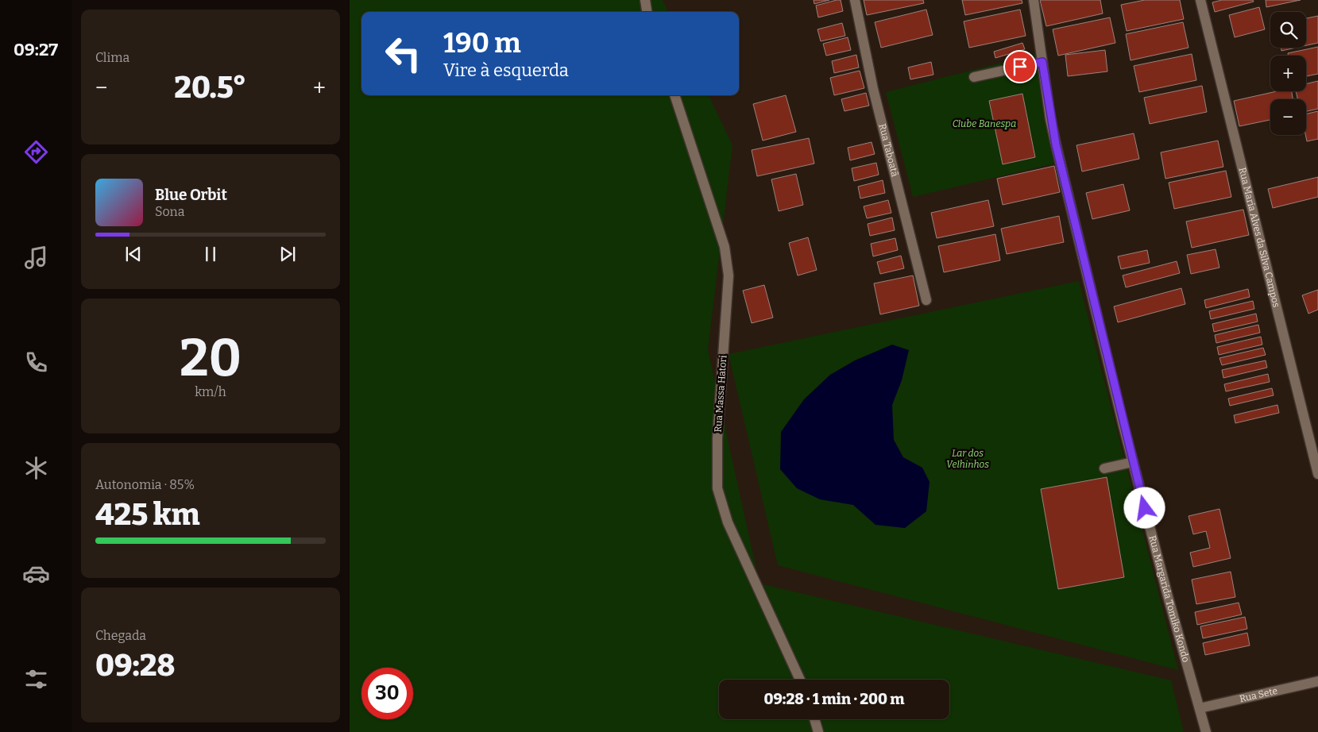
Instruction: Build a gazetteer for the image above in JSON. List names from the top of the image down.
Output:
{
  "streets": {
    "street": [
      "Rua Taboatã",
      "Rua Maria Alves da Silva Campos",
      "Rua Massa Hatori",
      "Rua Margarida Tomiko Kondo",
      "Rua Sete"
    ]
  },
  "crossings": [
    ["Rua Margarida Tomiko Kondo", "Rua Sete"]
  ],
  "parks": ["Clube Banespa", "Lar dos Velhinhos"],
  "page": {
    "tabs": "09:27",
    "tile": [
      "Clima",
      ["20", "km/h"],
      ["Autonomia · 85%", "425 km"],
      ["Chegada", "09:28"]
    ],
    "map_buttons": ["+", "−"],
    "turn": ["190 m", "Vire à esquerda"],
    "heat": ["−", "20.5°", "+"],
    "song": ["Blue Orbit", "Sona"],
    "limit": "30",
    "trip": "09:28 · 1 min · 200 m"
  }
}
